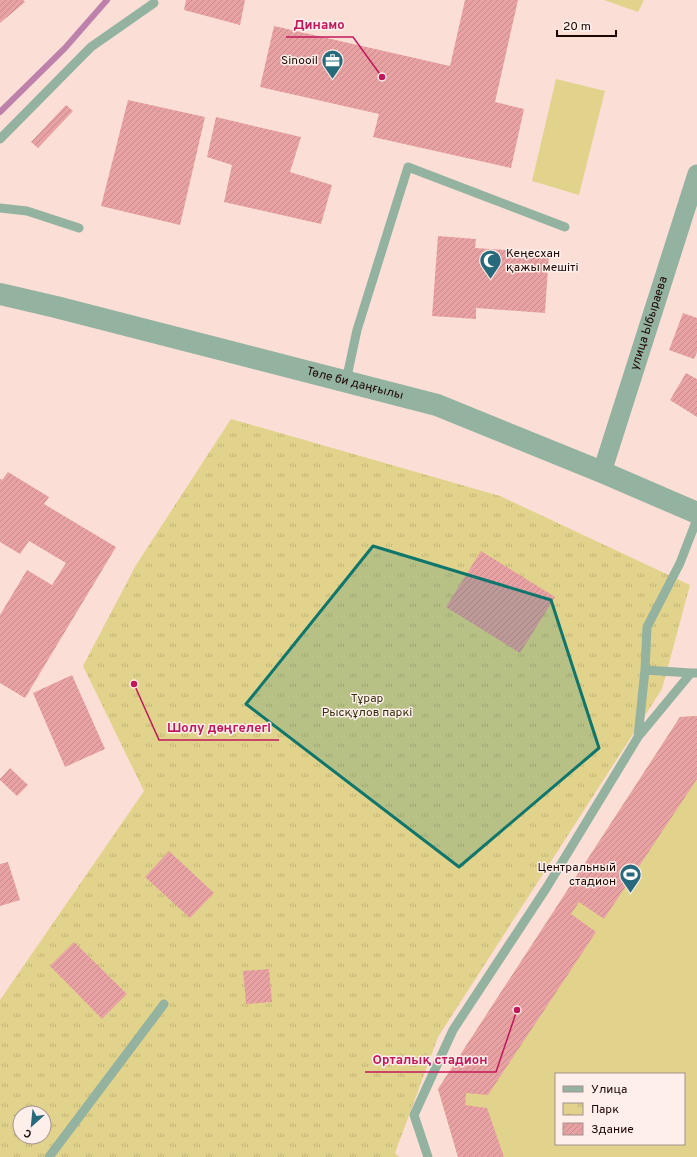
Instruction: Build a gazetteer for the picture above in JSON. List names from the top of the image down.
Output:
{
  "streets": {
    "street": ["улица Ыбыраева", "Төле би даңғылы"]
  },
  "crossings": [
    ["улица Ыбыраева", "Төле би даңғылы"]
  ],
  "parks": ["Тұрар Рысқұлов паркі"],
  "places": {
    "other": ["Динамо", "Шолу дөңгелегі", "Орталық стадион"],
    "office": ["Sinooil"],
    "mosque": ["Кеңесхан қажы мешіті"],
    "sports": ["Центральный стадион"]
  },
  "legend": ["Улица", "Парк", "Здание"],
  "scale_bar": "20 m",
  "north": "bottom left"
}
